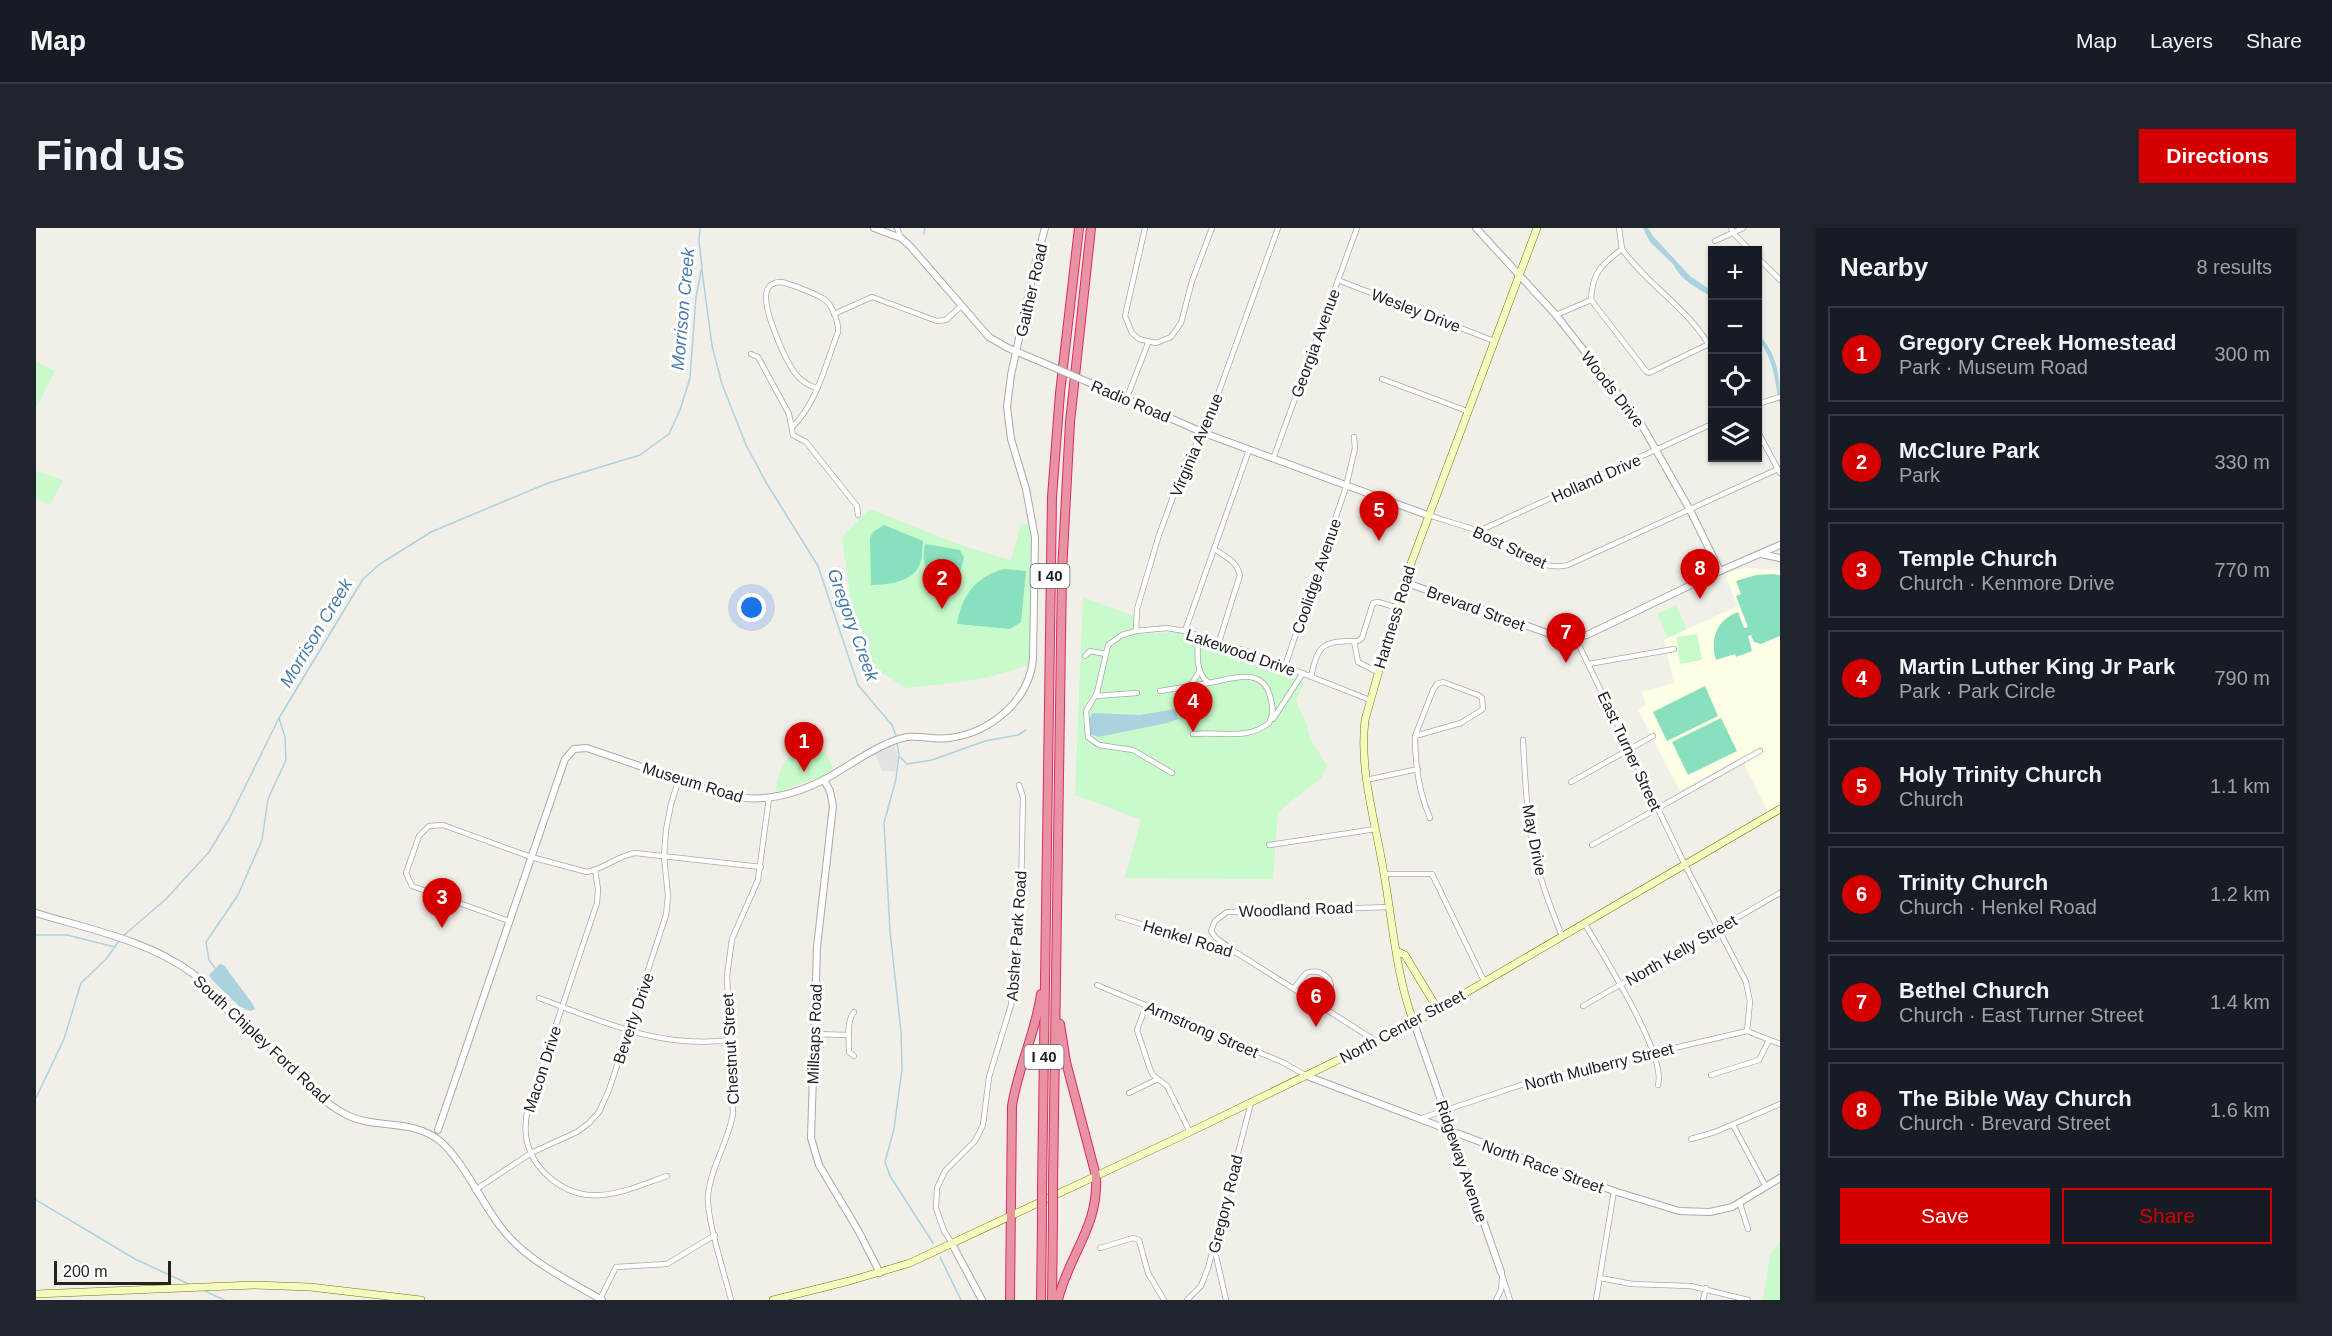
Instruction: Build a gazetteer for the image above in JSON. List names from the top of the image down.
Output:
{
  "streets": {
    "highway": ["I 40"],
    "main road": ["Hartness Road", "North Center Street"],
    "street": [
      "Gaither Road",
      "Wesley Drive",
      "Georgia Avenue",
      "Woods Drive",
      "Radio Road",
      "Virginia Avenue",
      "Holland Drive",
      "Bost Street",
      "Coolidge Avenue",
      "Brevard Street",
      "Lakewood Drive",
      "East Turner Street",
      "Museum Road",
      "May Drive",
      "Woodland Road",
      "Absher Park Road",
      "Henkel Road",
      "North Kelly Street",
      "Beverly Drive",
      "Armstrong Street",
      "Millsaps Road",
      "South Chipley Ford Road",
      "Chestnut Street",
      "North Mulberry Street",
      "Macon Drive",
      "Ridgeway Avenue",
      "North Race Street",
      "Gregory Road"
    ]
  },
  "crossings": [
    ["Gaither Road", "Radio Road"],
    ["Gaither Road", "Museum Road"],
    ["Wesley Drive", "Georgia Avenue"],
    ["Wesley Drive", "Hartness Road"],
    ["Georgia Avenue", "Radio Road"],
    ["Woods Drive", "Holland Drive"],
    ["Woods Drive", "Bost Street"],
    ["Woods Drive", "Brevard Street"],
    ["Woods Drive", "Hartness Road"],
    ["Radio Road", "Virginia Avenue"],
    ["Radio Road", "Bost Street"],
    ["Radio Road", "Coolidge Avenue"],
    ["Radio Road", "Hartness Road"],
    ["Radio Road", "Museum Road"],
    ["Virginia Avenue", "Lakewood Drive"],
    ["Holland Drive", "Bost Street"],
    ["Bost Street", "Hartness Road"],
    ["Coolidge Avenue", "Lakewood Drive"],
    ["Brevard Street", "Hartness Road"],
    ["Brevard Street", "East Turner Street"],
    ["Hartness Road", "Lakewood Drive"],
    ["Hartness Road", "Woodland Road"],
    ["Hartness Road", "North Center Street"],
    ["Hartness Road", "Ridgeway Avenue"],
    ["East Turner Street", "North Kelly Street"],
    ["East Turner Street", "North Center Street"],
    ["East Turner Street", "North Mulberry Street"],
    ["Museum Road", "Beverly Drive"],
    ["Museum Road", "Millsaps Road"],
    ["Museum Road", "Chestnut Street"],
    ["May Drive", "North Center Street"],
    ["Woodland Road", "Henkel Road"],
    ["Absher Park Road", "North Center Street"],
    ["Henkel Road", "North Center Street"],
    ["Beverly Drive", "South Chipley Ford Road"],
    ["Beverly Drive", "Macon Drive"],
    ["North Center Street", "Armstrong Street"],
    ["North Center Street", "Millsaps Road"],
    ["North Center Street", "Ridgeway Avenue"],
    ["North Center Street", "North Race Street"],
    ["North Center Street", "Gregory Road"],
    ["Armstrong Street", "North Race Street"],
    ["North Mulberry Street", "Ridgeway Avenue"],
    ["North Mulberry Street", "North Race Street"],
    ["Ridgeway Avenue", "North Race Street"]
  ],
  "water": ["Morrison Creek", "Gregory Creek"],
  "scale_bar": "200 m",
  "page": {
    "header": "Map",
    "nav": ["Map", "Layers", "Share"],
    "buttons": [
      "Directions",
      ["Save", "Share"]
    ],
    "title": "Find us",
    "heading": ["Nearby", "8 results"],
    "map_buttons": ["+", "−"],
    "list": [
      {
        "mark": "1",
        "name": "Gregory Creek Homestead",
        "note": "Park · Museum Road",
        "value": "300 m"
      },
      {
        "mark": "2",
        "name": "McClure Park",
        "note": "Park",
        "value": "330 m"
      },
      {
        "mark": "3",
        "name": "Temple Church",
        "note": "Church · Kenmore Drive",
        "value": "770 m"
      },
      {
        "mark": "4",
        "name": "Martin Luther King Jr Park",
        "note": "Park · Park Circle",
        "value": "790 m"
      },
      {
        "mark": "5",
        "name": "Holy Trinity Church",
        "note": "Church",
        "value": "1.1 km"
      },
      {
        "mark": "6",
        "name": "Trinity Church",
        "note": "Church · Henkel Road",
        "value": "1.2 km"
      },
      {
        "mark": "7",
        "name": "Bethel Church",
        "note": "Church · East Turner Street",
        "value": "1.4 km"
      },
      {
        "mark": "8",
        "name": "The Bible Way Church",
        "note": "Church · Brevard Street",
        "value": "1.6 km"
      }
    ],
    "pins": [
      "5",
      "8",
      "2",
      "7",
      "4",
      "1",
      "3",
      "6"
    ],
    "scale": "200 m"
  }
}
